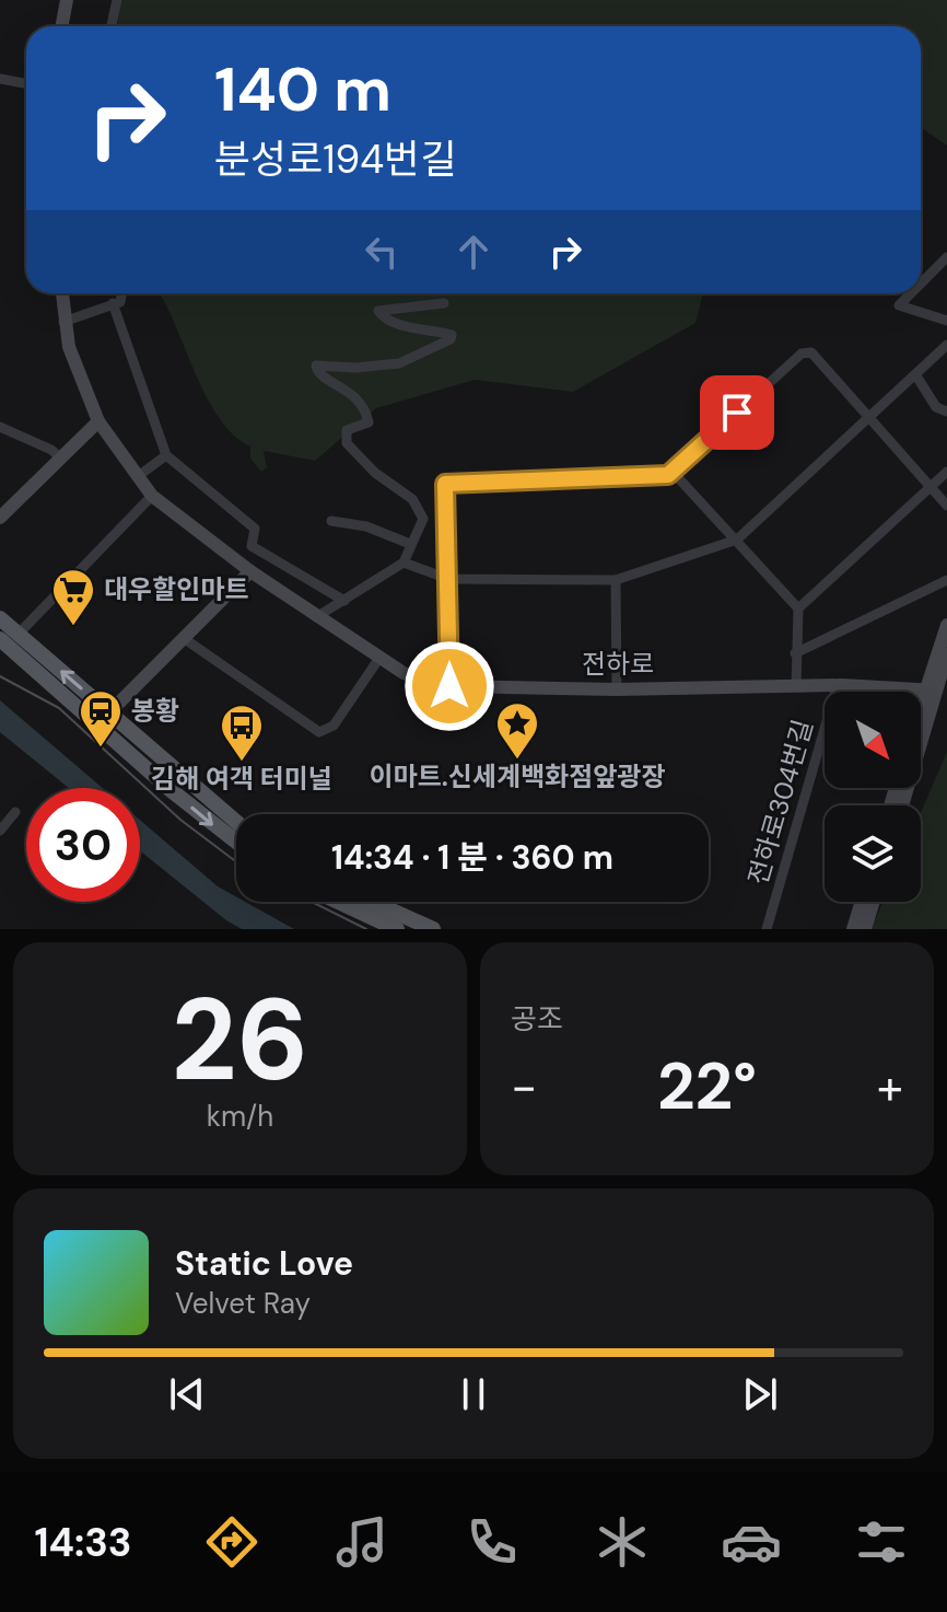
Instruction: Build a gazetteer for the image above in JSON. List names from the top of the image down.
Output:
{
  "streets": {
    "main road": ["전하로"],
    "street": ["전하로304번길"]
  },
  "crossings": [
    ["전하로", "전하로304번길"]
  ],
  "places": {
    "supermarket": ["대우할인마트"],
    "station": ["봉황"],
    "place": ["이마트.신세계백화점앞광장"],
    "bus stop": ["김해 여객 터미널"]
  },
  "north": "bottom right",
  "page": {
    "turn": ["140 m", "분성로194번길"],
    "limit": "30",
    "trip": "14:34 · 1 분 · 360 m",
    "tile": [
      ["26", "km/h"],
      "공조"
    ],
    "heat": ["−", "22°", "+"],
    "song": ["Static Love", "Velvet Ray"],
    "tabs": "14:33"
  }
}
